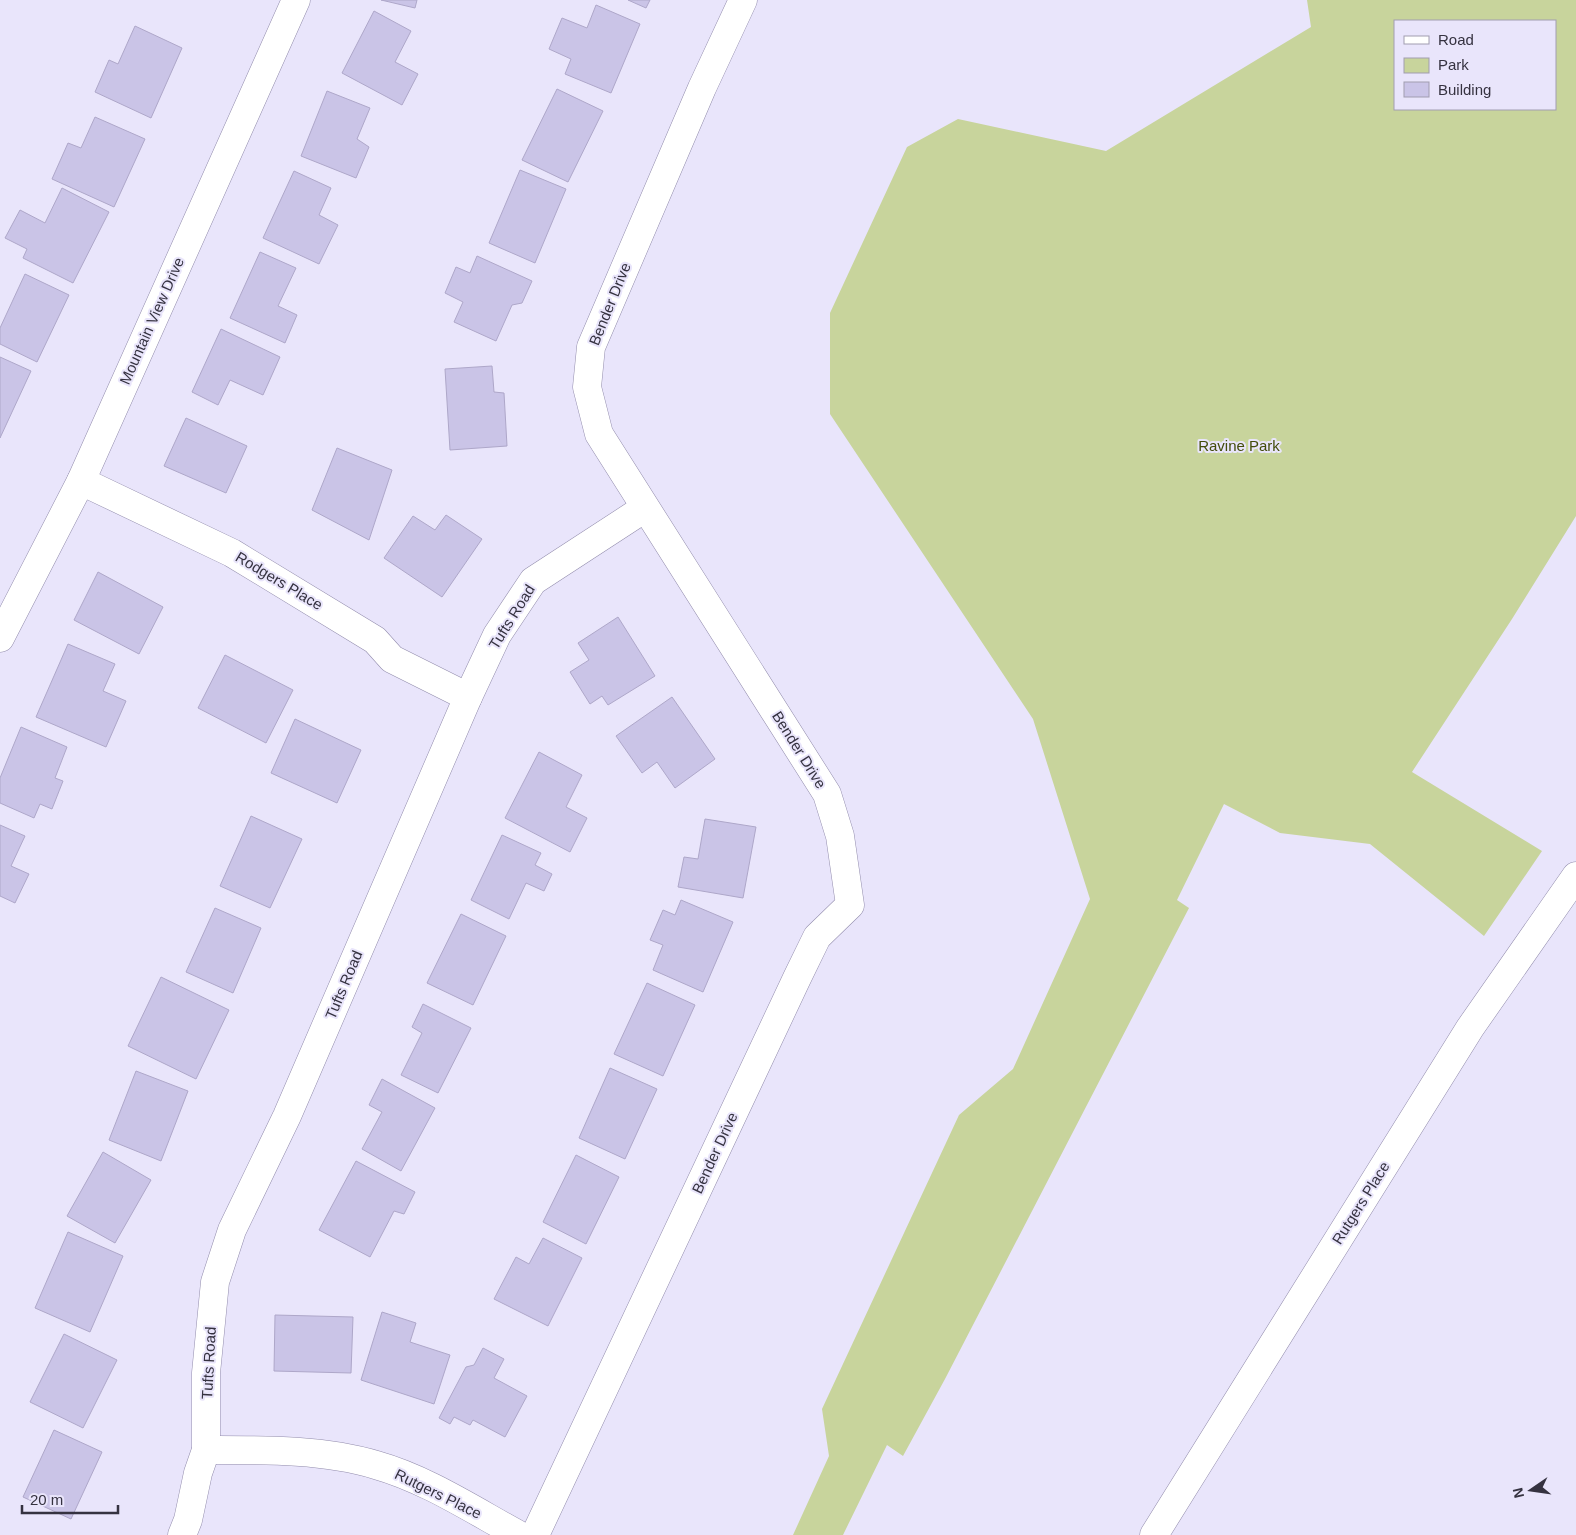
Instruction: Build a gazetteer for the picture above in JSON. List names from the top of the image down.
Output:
{
  "streets": {
    "street": [
      "Bender Drive",
      "Mountain View Drive",
      "Rodgers Place",
      "Tufts Road",
      "Rutgers Place"
    ]
  },
  "crossings": [
    ["Bender Drive", "Tufts Road"],
    ["Mountain View Drive", "Rodgers Place"],
    ["Rodgers Place", "Tufts Road"],
    ["Tufts Road", "Rutgers Place"]
  ],
  "parks": ["Ravine Park"],
  "legend": ["Road", "Park", "Building"],
  "scale_bar": "20 m",
  "north": "left"
}
